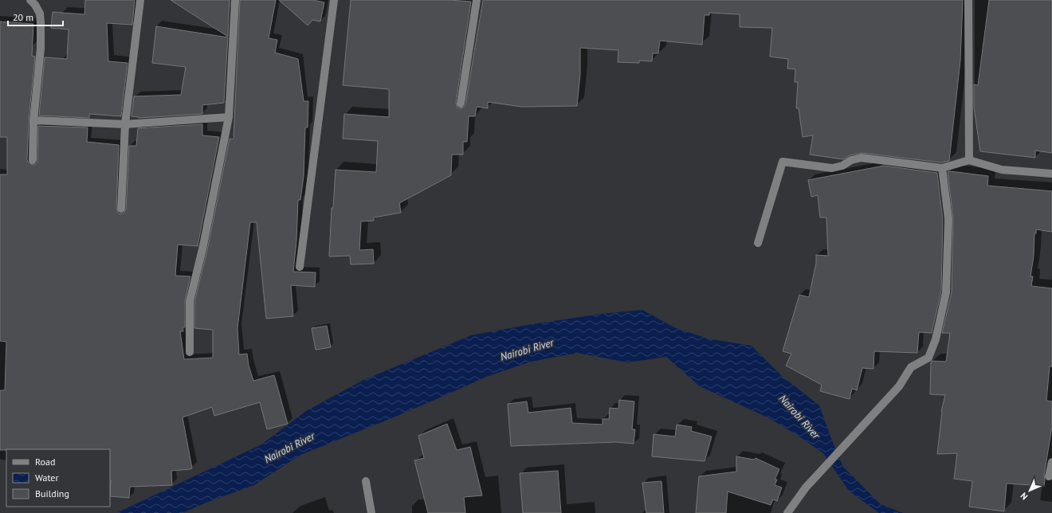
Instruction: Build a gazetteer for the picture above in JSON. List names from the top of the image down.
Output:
{
  "water": ["Nairobi River"],
  "legend": ["Road", "Water", "Building"],
  "scale_bar": "20 m",
  "north": "bottom left"
}
